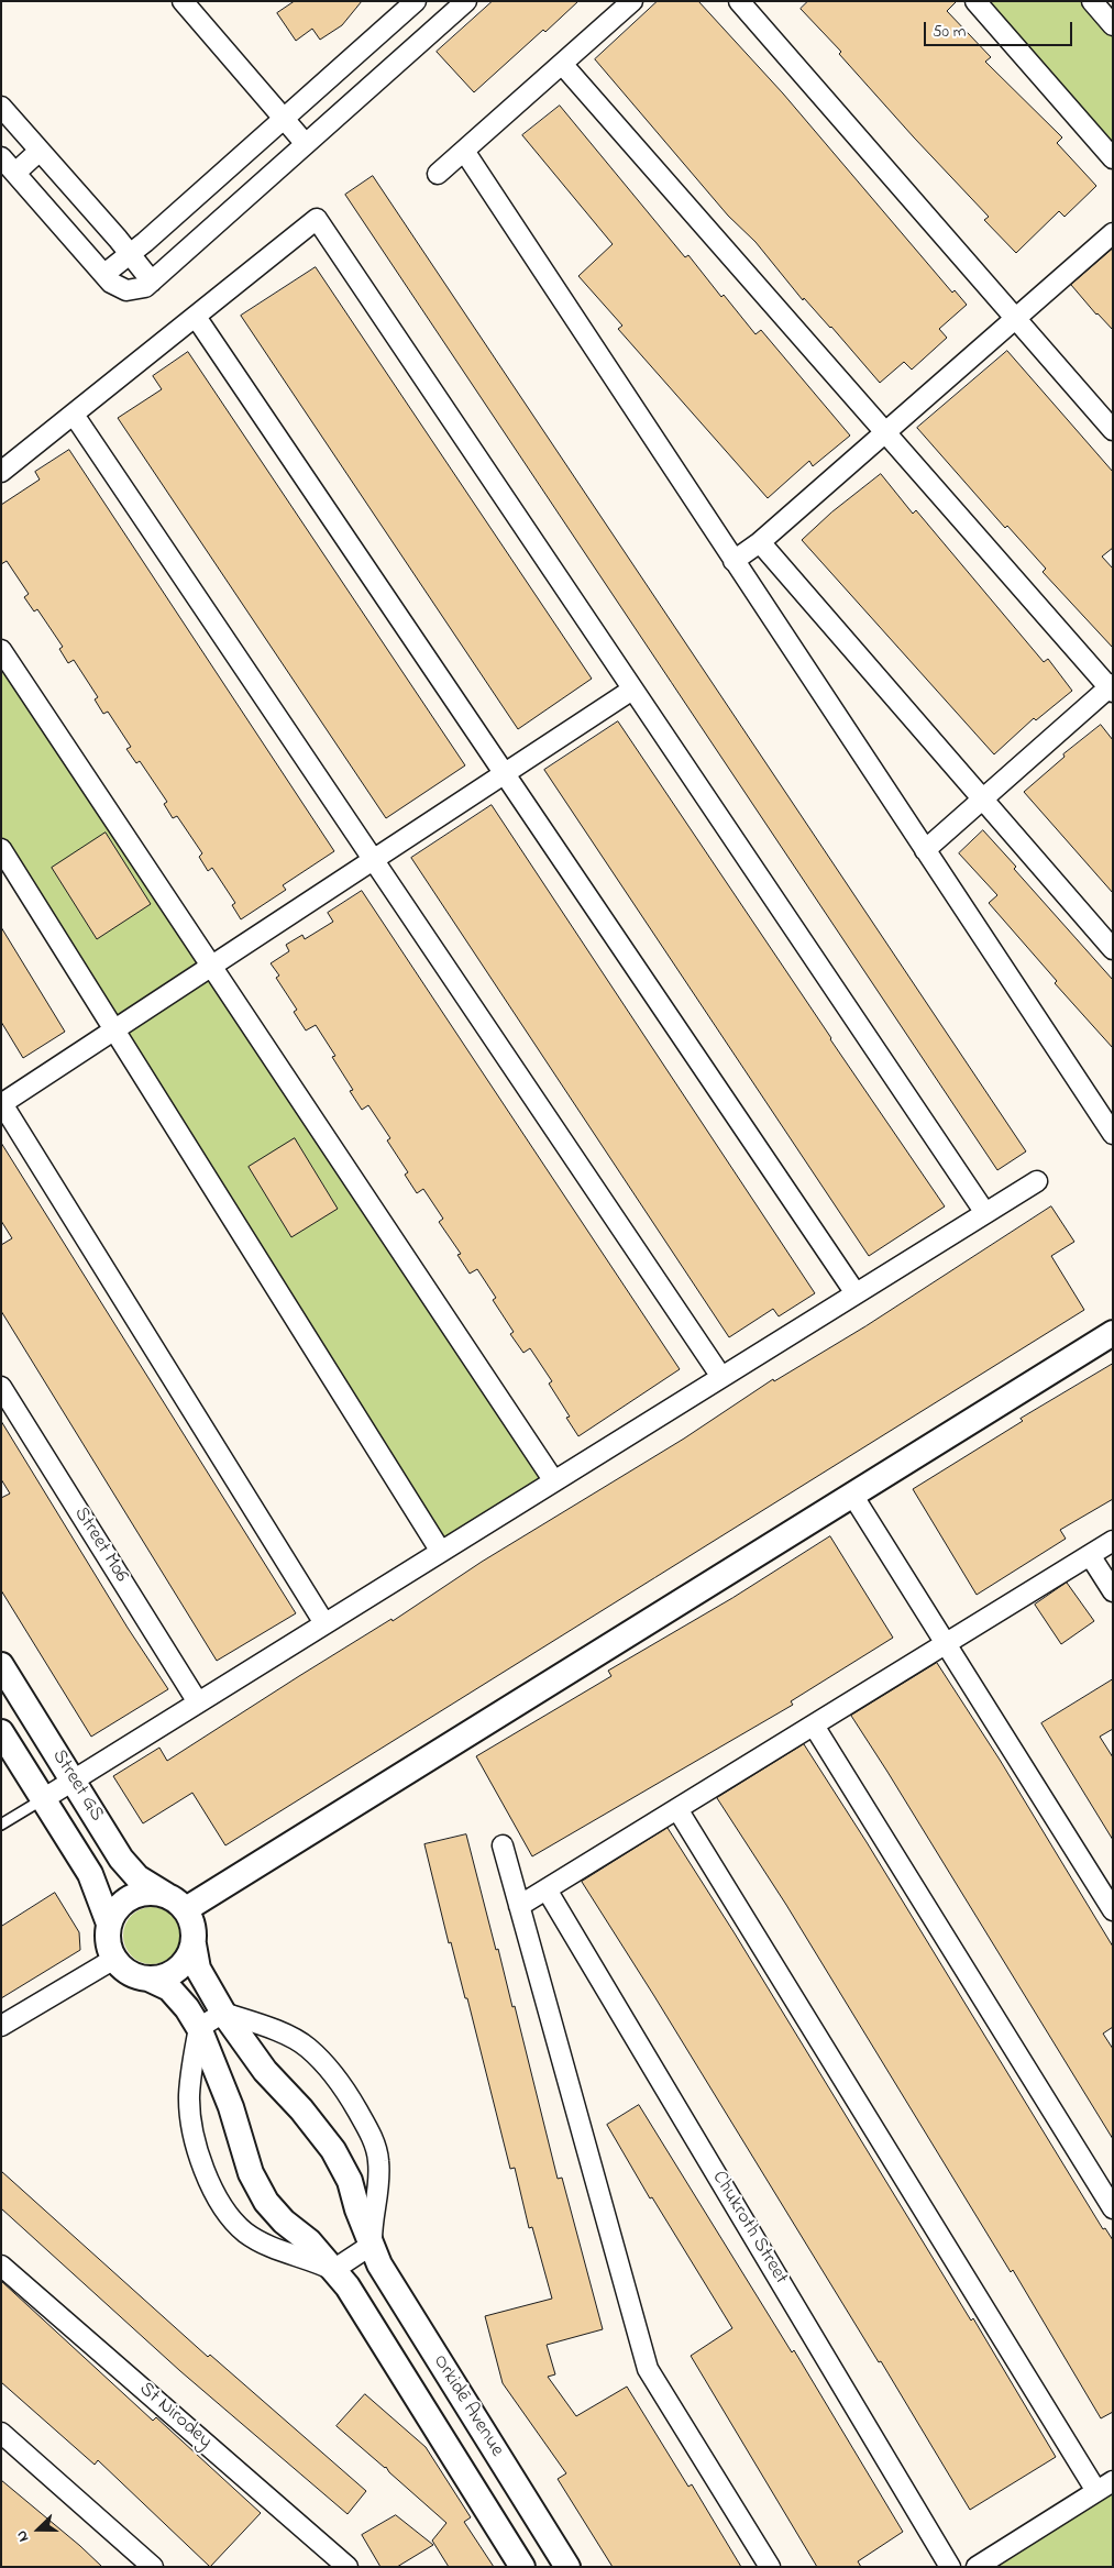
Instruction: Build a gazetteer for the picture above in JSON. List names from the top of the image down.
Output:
{
  "streets": {
    "street": [
      "Street M06",
      "Street GS",
      "Chukroth Street",
      "Orkidē Avenue",
      "St Nirodey"
    ]
  },
  "crossings": [
    ["Street GS", "Orkidē Avenue"]
  ],
  "scale_bar": "50 m",
  "north": "left"
}
